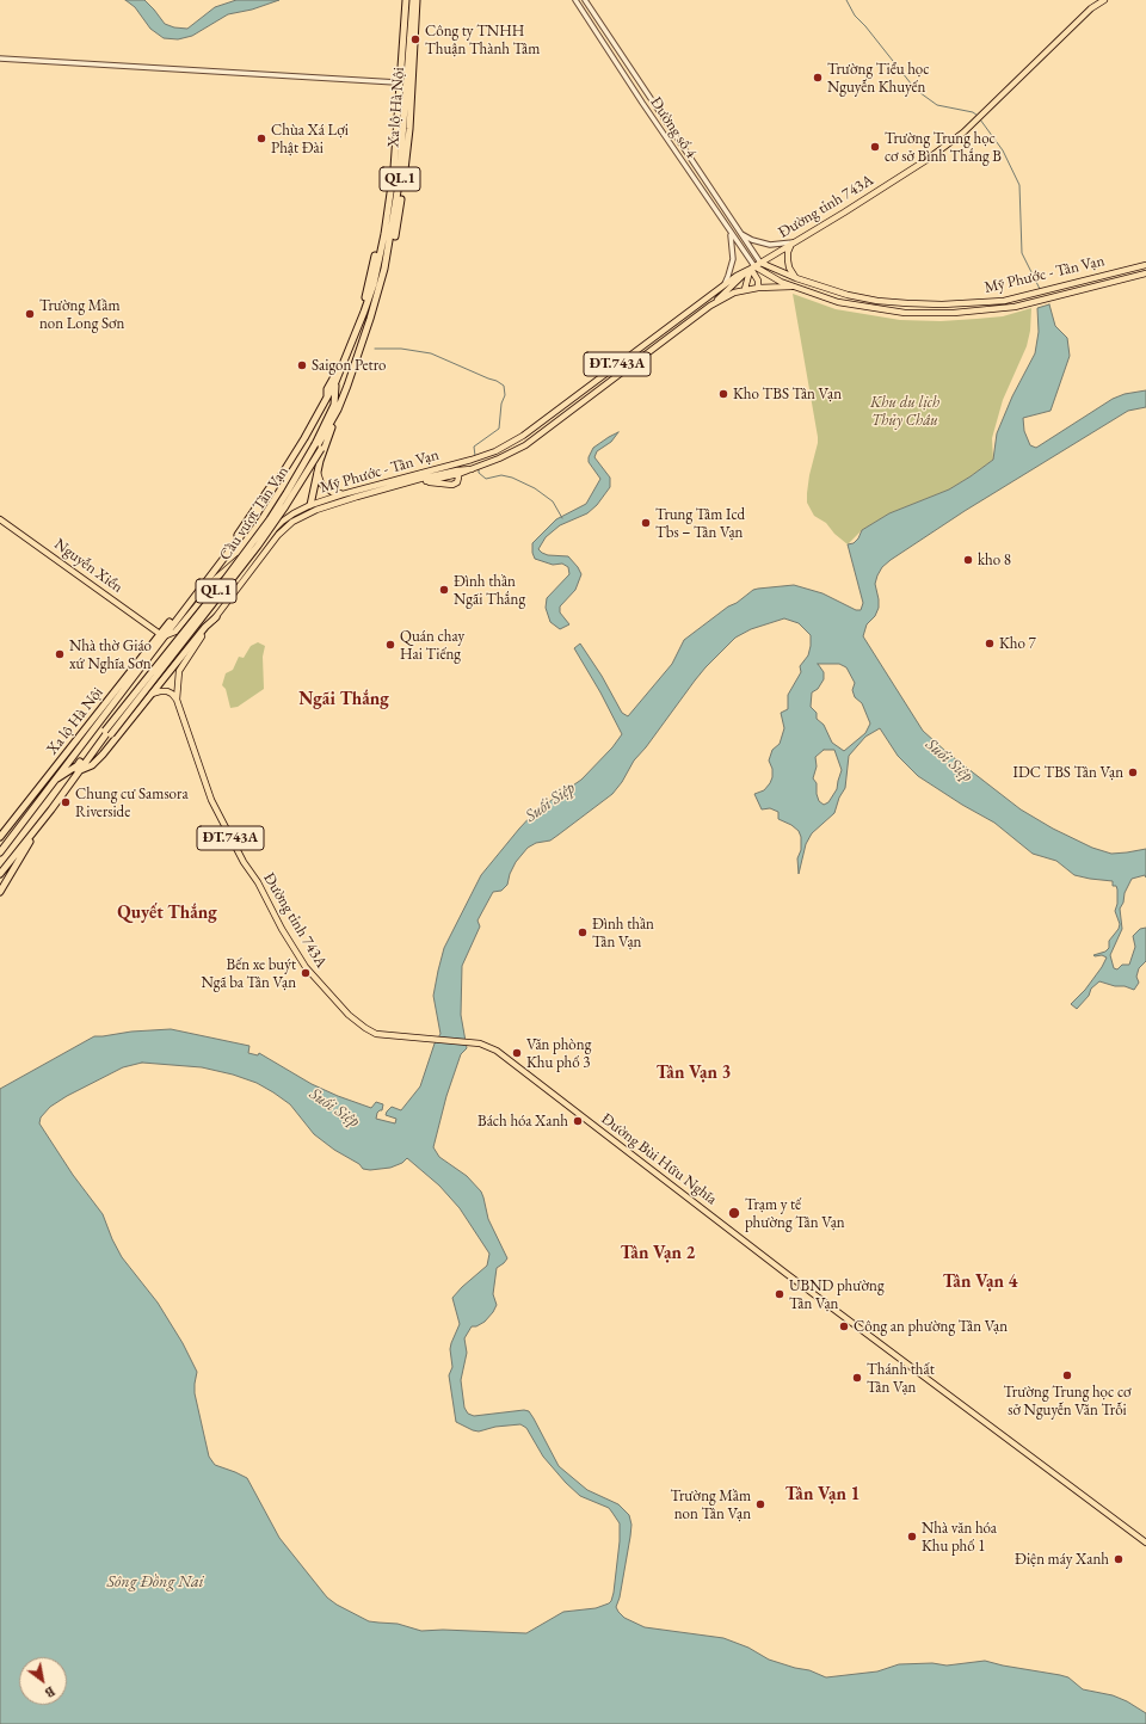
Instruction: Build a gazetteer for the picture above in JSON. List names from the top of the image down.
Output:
{
  "streets": {
    "highway": ["Xa lộ Hà Nội", "QL.1", "Cầu vượt Tân Vạn"],
    "main road": [
      "Đường tỉnh 743A",
      "Mỹ Phước - Tân Vạn",
      "ĐT.743A",
      "Nguyễn Xiển",
      "Đường Bùi Hữu Nghĩa"
    ],
    "street": ["Đường số 4"]
  },
  "crossings": [
    ["Xa lộ Hà Nội", "QL.1"],
    ["Xa lộ Hà Nội", "ĐT.743A"],
    ["Xa lộ Hà Nội", "Cầu vượt Tân Vạn"],
    ["Xa lộ Hà Nội", "Nguyễn Xiển"],
    ["Đường số 4", "Đường tỉnh 743A"],
    ["Đường số 4", "Mỹ Phước - Tân Vạn"],
    ["Đường số 4", "ĐT.743A"],
    ["QL.1", "Đường tỉnh 743A"],
    ["QL.1", "Cầu vượt Tân Vạn"],
    ["Đường tỉnh 743A", "Mỹ Phước - Tân Vạn"],
    ["Đường tỉnh 743A", "ĐT.743A"],
    ["Đường tỉnh 743A", "Đường Bùi Hữu Nghĩa"],
    ["Mỹ Phước - Tân Vạn", "ĐT.743A"],
    ["ĐT.743A", "Nguyễn Xiển"]
  ],
  "districts": [
    "Ngãi Thắng",
    "Quyết Thắng",
    "Tân Vạn 3",
    "Tân Vạn 2",
    "Tân Vạn 4",
    "Tân Vạn 1"
  ],
  "water": ["Suối Siệp", "Sông Đồng Nai"],
  "parks": ["Khu du lịch Thủy Châu"],
  "places": [
    "Công ty TNHH Thuận Thành Tâm",
    "Trường Tiểu học Nguyễn Khuyến",
    "Chùa Xá Lợi Phật Đài",
    "Trường Trung học cơ sở Bình Thắng B",
    "Trường Mầm non Long Sơn",
    "Saigon Petro",
    "Kho TBS Tân Vạn",
    "Trung Tâm Icd Tbs – Tân Vạn",
    "kho 8",
    "Đình thần Ngãi Thắng",
    "Kho 7",
    "Quán chay Hai Tiếng",
    "Nhà thờ Giáo xứ Nghĩa Sơn",
    "IDC TBS Tân Vạn",
    "Chung cư Samsora Riverside",
    "Đình thần Tân Vạn",
    "Bến xe buýt Ngã ba Tân Vạn",
    "Văn phòng Khu phố 3",
    "Bách hóa Xanh",
    "Trạm y tế phường Tân Vạn",
    "UBND phường Tân Vạn",
    "Công an phường Tân Vạn",
    "Trường Trung học cơ sở Nguyễn Văn Trỗi",
    "Thánh thất Tân Vạn",
    "Trường Mầm non Tân Vạn",
    "Nhà văn hóa Khu phố 1",
    "Điện máy Xanh"
  ],
  "north": "bottom right"
}
